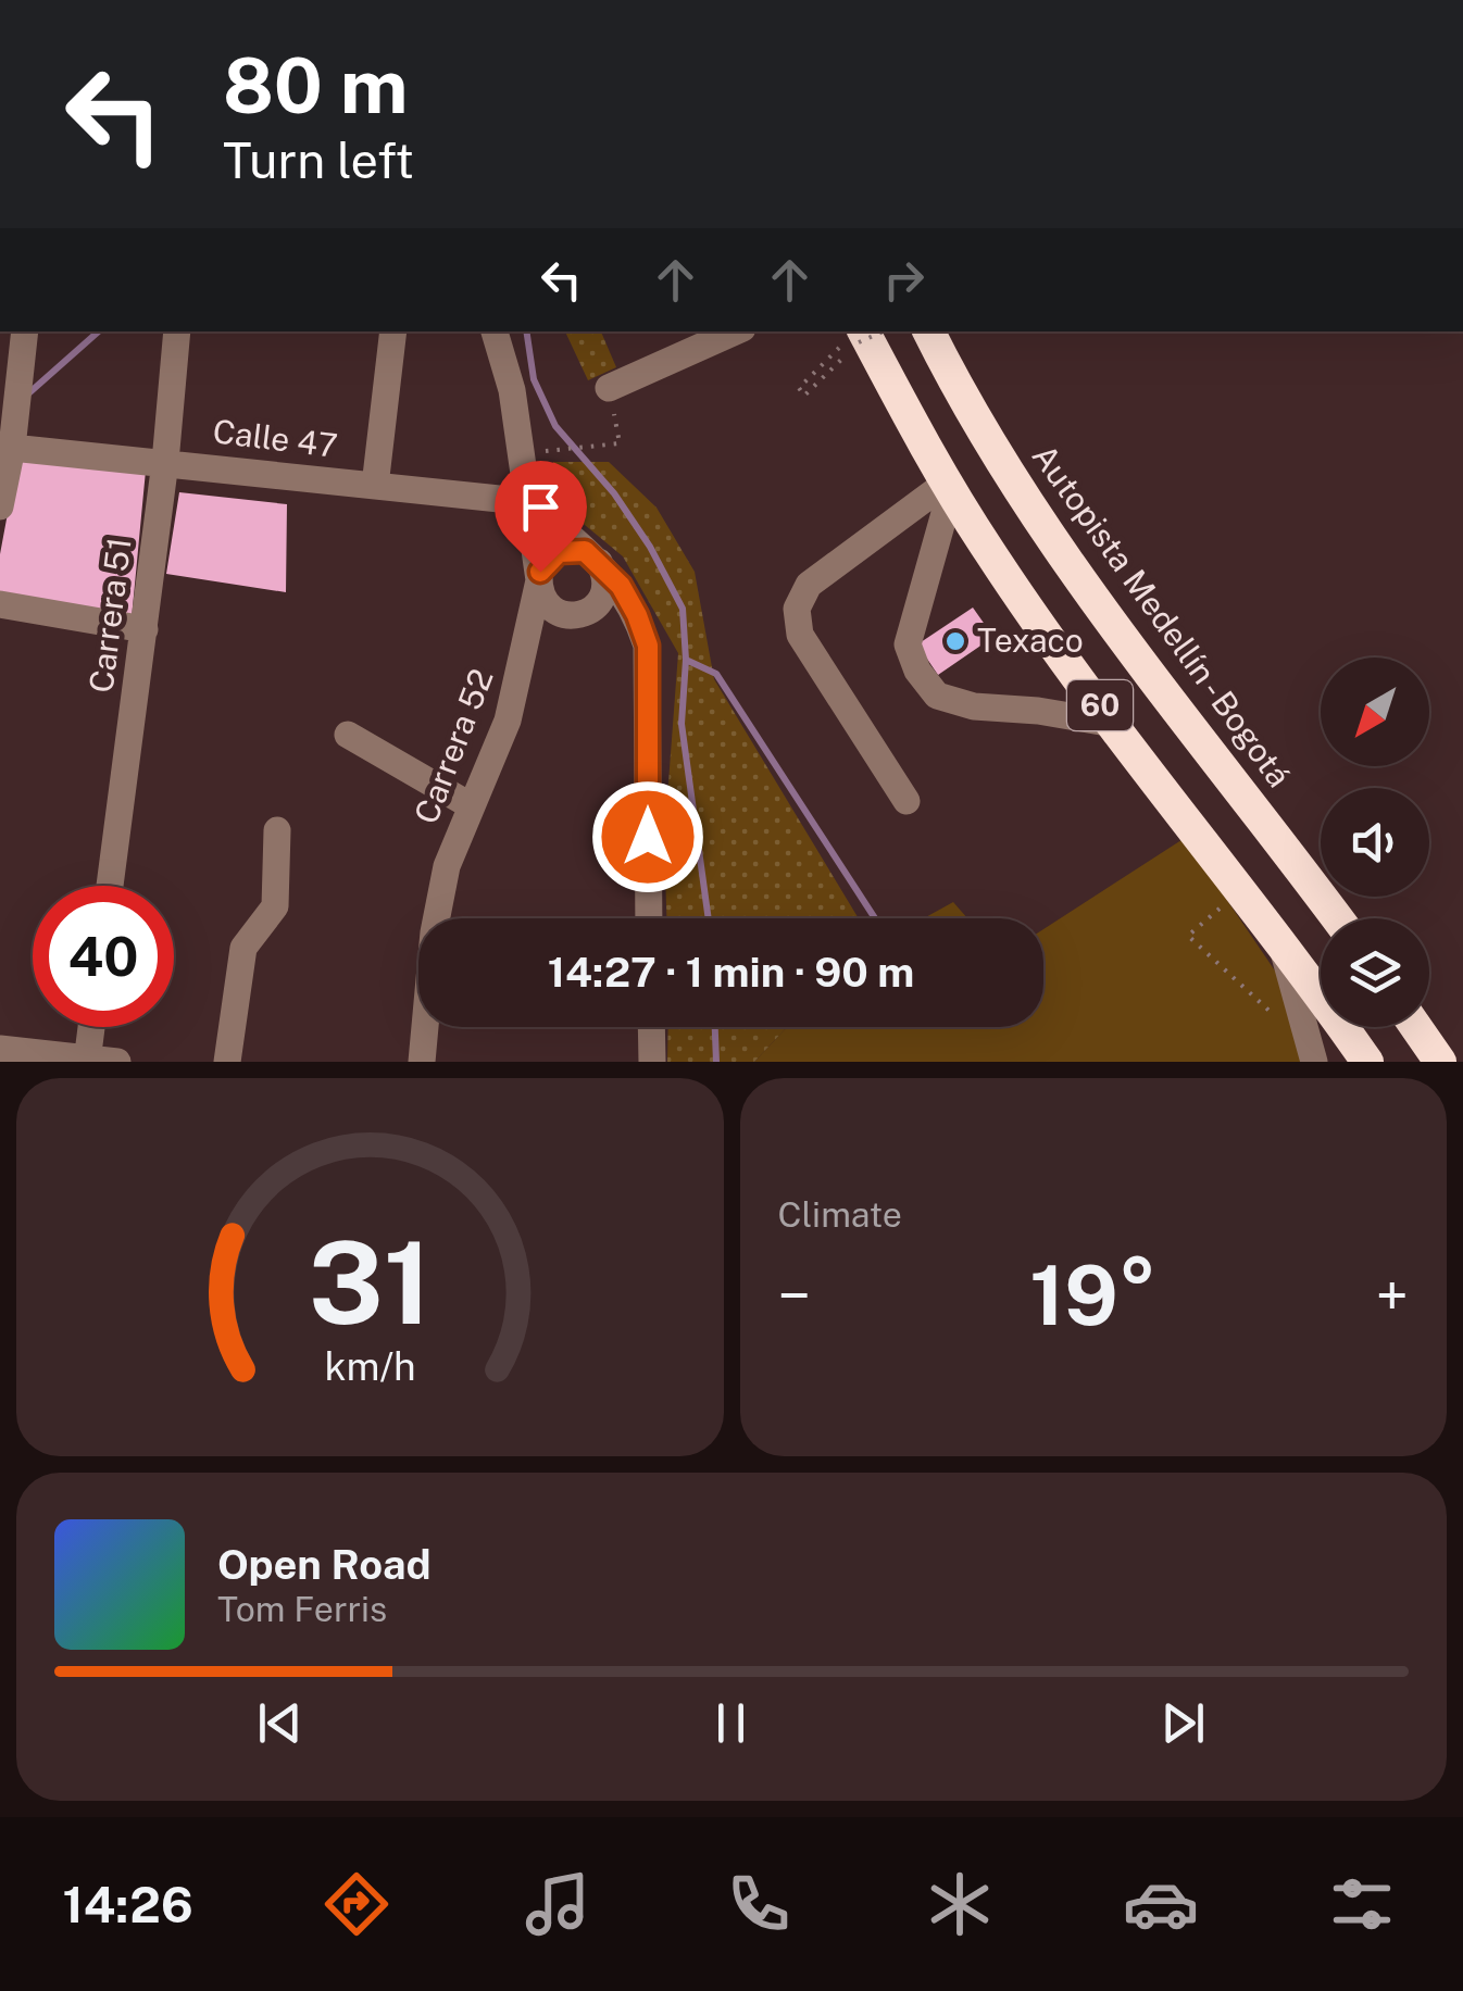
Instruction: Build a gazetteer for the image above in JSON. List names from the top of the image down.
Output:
{
  "streets": {
    "highway": ["Autopista Medellín - Bogotá", "60"],
    "street": ["Calle 47", "Carrera 51", "Carrera 52"]
  },
  "crossings": [
    ["Calle 47", "Carrera 51"],
    ["Calle 47", "Carrera 52"]
  ],
  "places": ["Texaco"],
  "north": "bottom left",
  "page": {
    "turn": ["80 m", "Turn left"],
    "limit": "40",
    "trip": "14:27 · 1 min · 90 m",
    "tile": "Climate",
    "heat": ["−", "19°", "+"],
    "song": ["Open Road", "Tom Ferris"],
    "tabs": "14:26",
    "gauge": ["31", "km/h"]
  }
}
